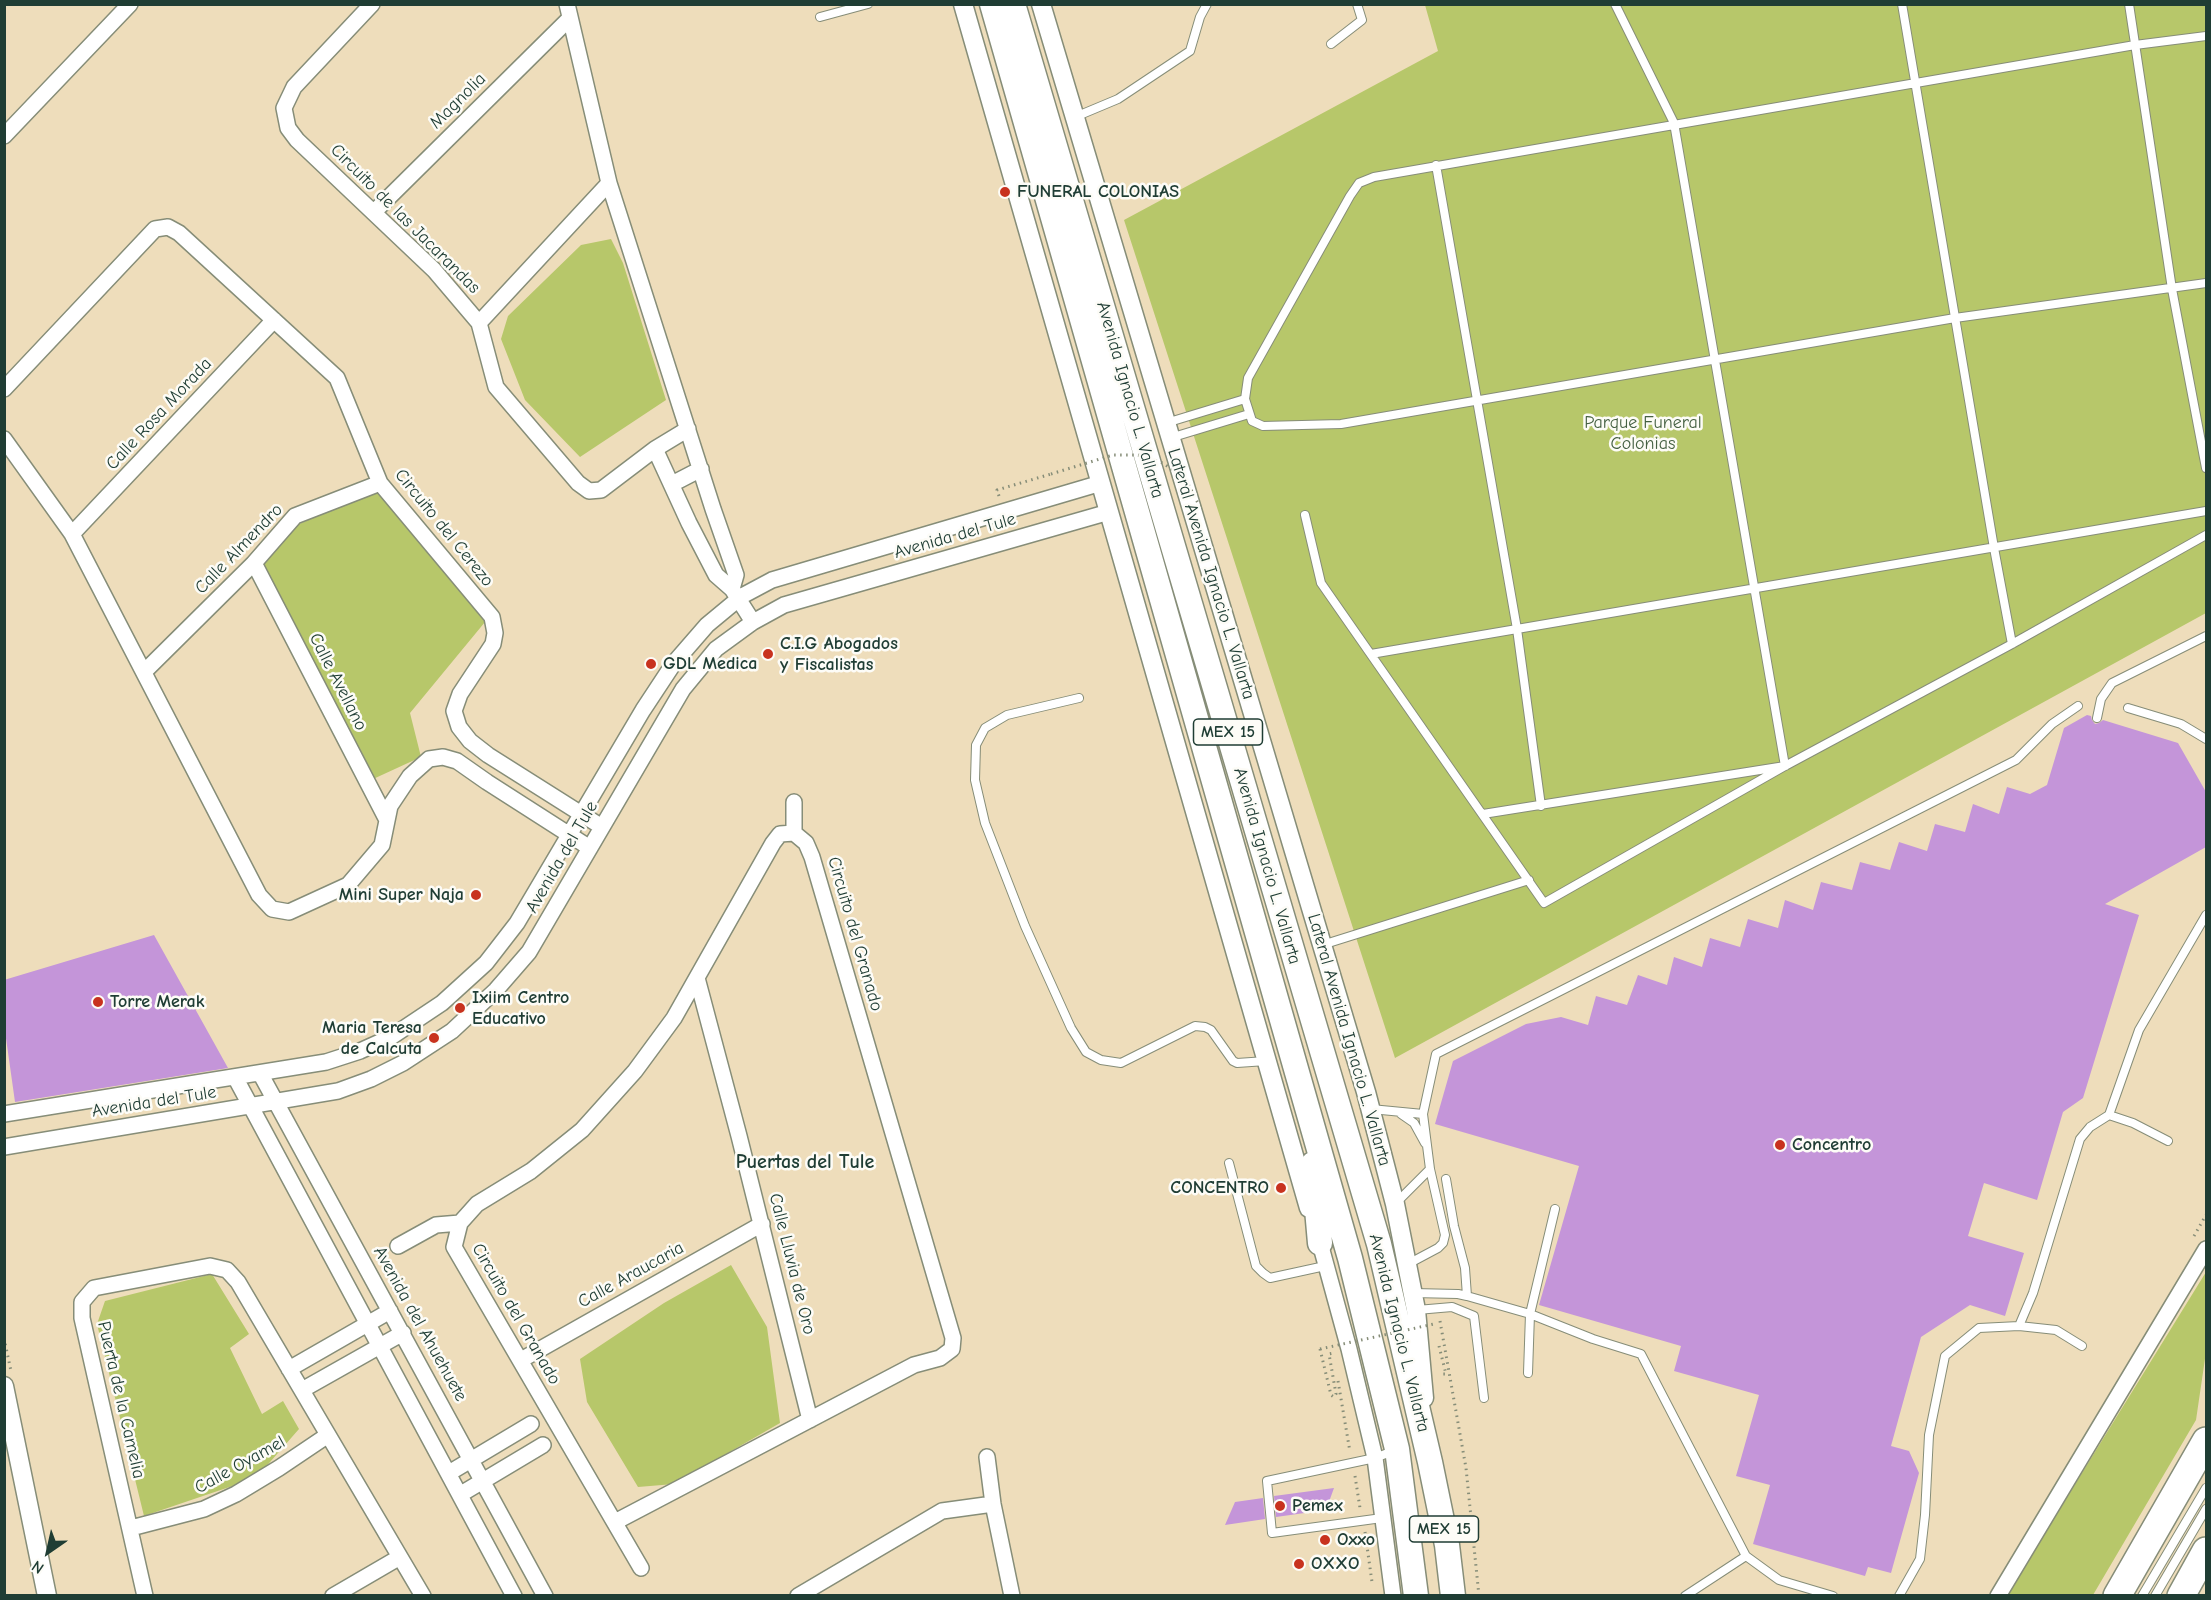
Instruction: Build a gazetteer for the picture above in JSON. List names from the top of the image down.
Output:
{
  "streets": {
    "highway": ["Avenida Ignacio L. Vallarta", "MEX 15"],
    "street": [
      "Magnolia",
      "Circuito de las Jacarandas",
      "Calle Rosa Morada",
      "Circuito del Cerezo",
      "Avenida del Tule",
      "Calle Almendro",
      "Lateral Avenida Ignacio L. Vallarta",
      "Calle Avellano",
      "Circuito del Granado",
      "Calle Lluvia de Oro",
      "Calle Araucaria",
      "Avenida del Ahuehuete",
      "Puerta de la Camelia",
      "Calle Oyamel"
    ]
  },
  "crossings": [
    ["Magnolia", "Circuito de las Jacarandas"],
    ["Avenida Ignacio L. Vallarta", "Lateral Avenida Ignacio L. Vallarta"],
    ["Calle Rosa Morada", "Circuito del Cerezo"],
    ["Circuito del Cerezo", "Avenida del Tule"],
    ["Circuito del Cerezo", "Calle Almendro"],
    ["Avenida del Tule", "Avenida del Ahuehuete"],
    ["Calle Almendro", "Calle Avellano"],
    ["Circuito del Granado", "Calle Lluvia de Oro"],
    ["Circuito del Granado", "Calle Araucaria"],
    ["Calle Lluvia de Oro", "Calle Araucaria"],
    ["Puerta de la Camelia", "Calle Oyamel"]
  ],
  "districts": ["Puertas del Tule"],
  "parks": ["Parque Funeral Colonias"],
  "places": [
    "FUNERAL COLONIAS",
    "C.I.G Abogados y Fiscalistas",
    "GDL Medica",
    "Mini Super Naja",
    "Torre Merak",
    "Ixiim Centro Educativo",
    "Maria Teresa de Calcuta",
    "Concentro",
    "CONCENTRO",
    "Pemex",
    "Oxxo",
    "OXXO"
  ],
  "north": "bottom left"
}
